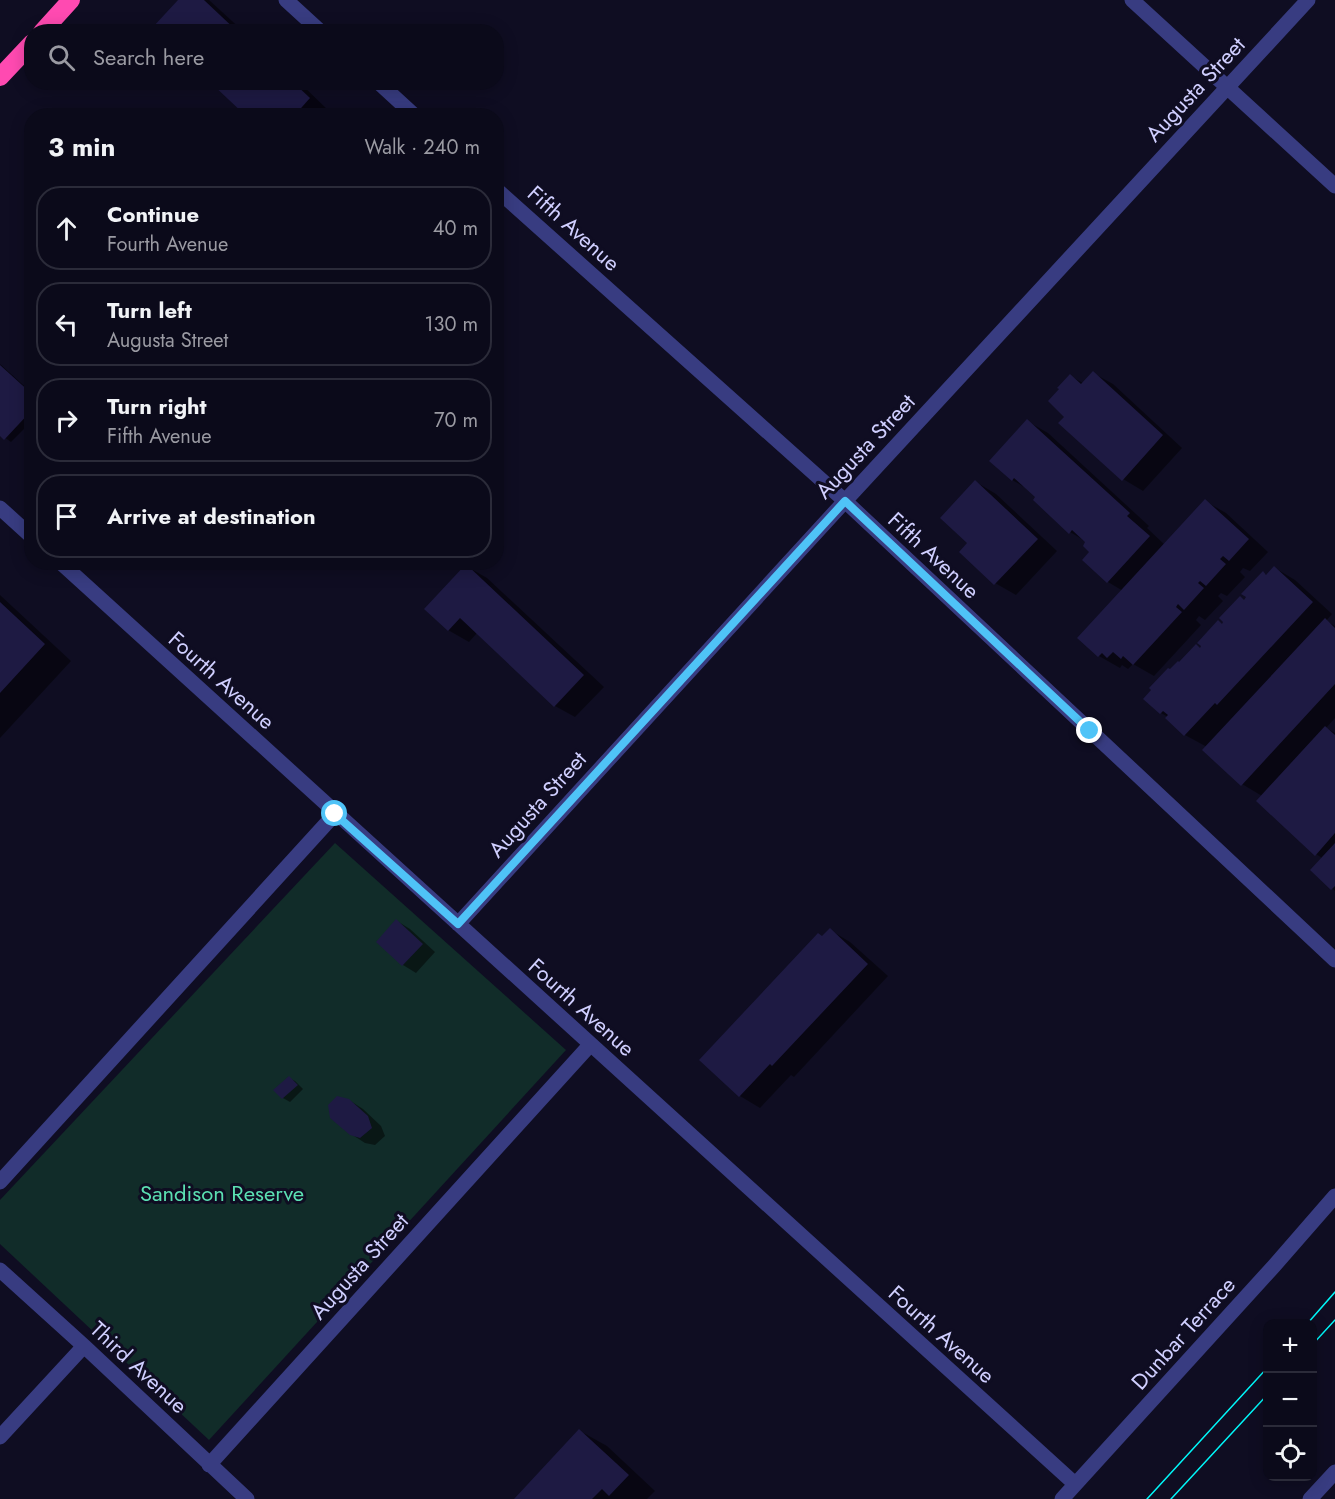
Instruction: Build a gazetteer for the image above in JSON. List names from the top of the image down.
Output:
{
  "streets": {
    "street": [
      "Augusta Street",
      "Fifth Avenue",
      "Fourth Avenue",
      "Dunbar Terrace",
      "Third Avenue"
    ]
  },
  "crossings": [
    ["Augusta Street", "Fifth Avenue"],
    ["Augusta Street", "Fourth Avenue"],
    ["Augusta Street", "Third Avenue"],
    ["Fourth Avenue", "Dunbar Terrace"]
  ],
  "parks": ["Sandison Reserve"],
  "page": {
    "search": "Search here",
    "heading": ["3 min", "Walk · 240 m"],
    "list": [
      ["Continue", "Fourth Avenue", "40 m"],
      ["Turn left", "Augusta Street", "130 m"],
      ["Turn right", "Fifth Avenue", "70 m"],
      "Arrive at destination"
    ],
    "map_buttons": ["+", "−"]
  }
}
